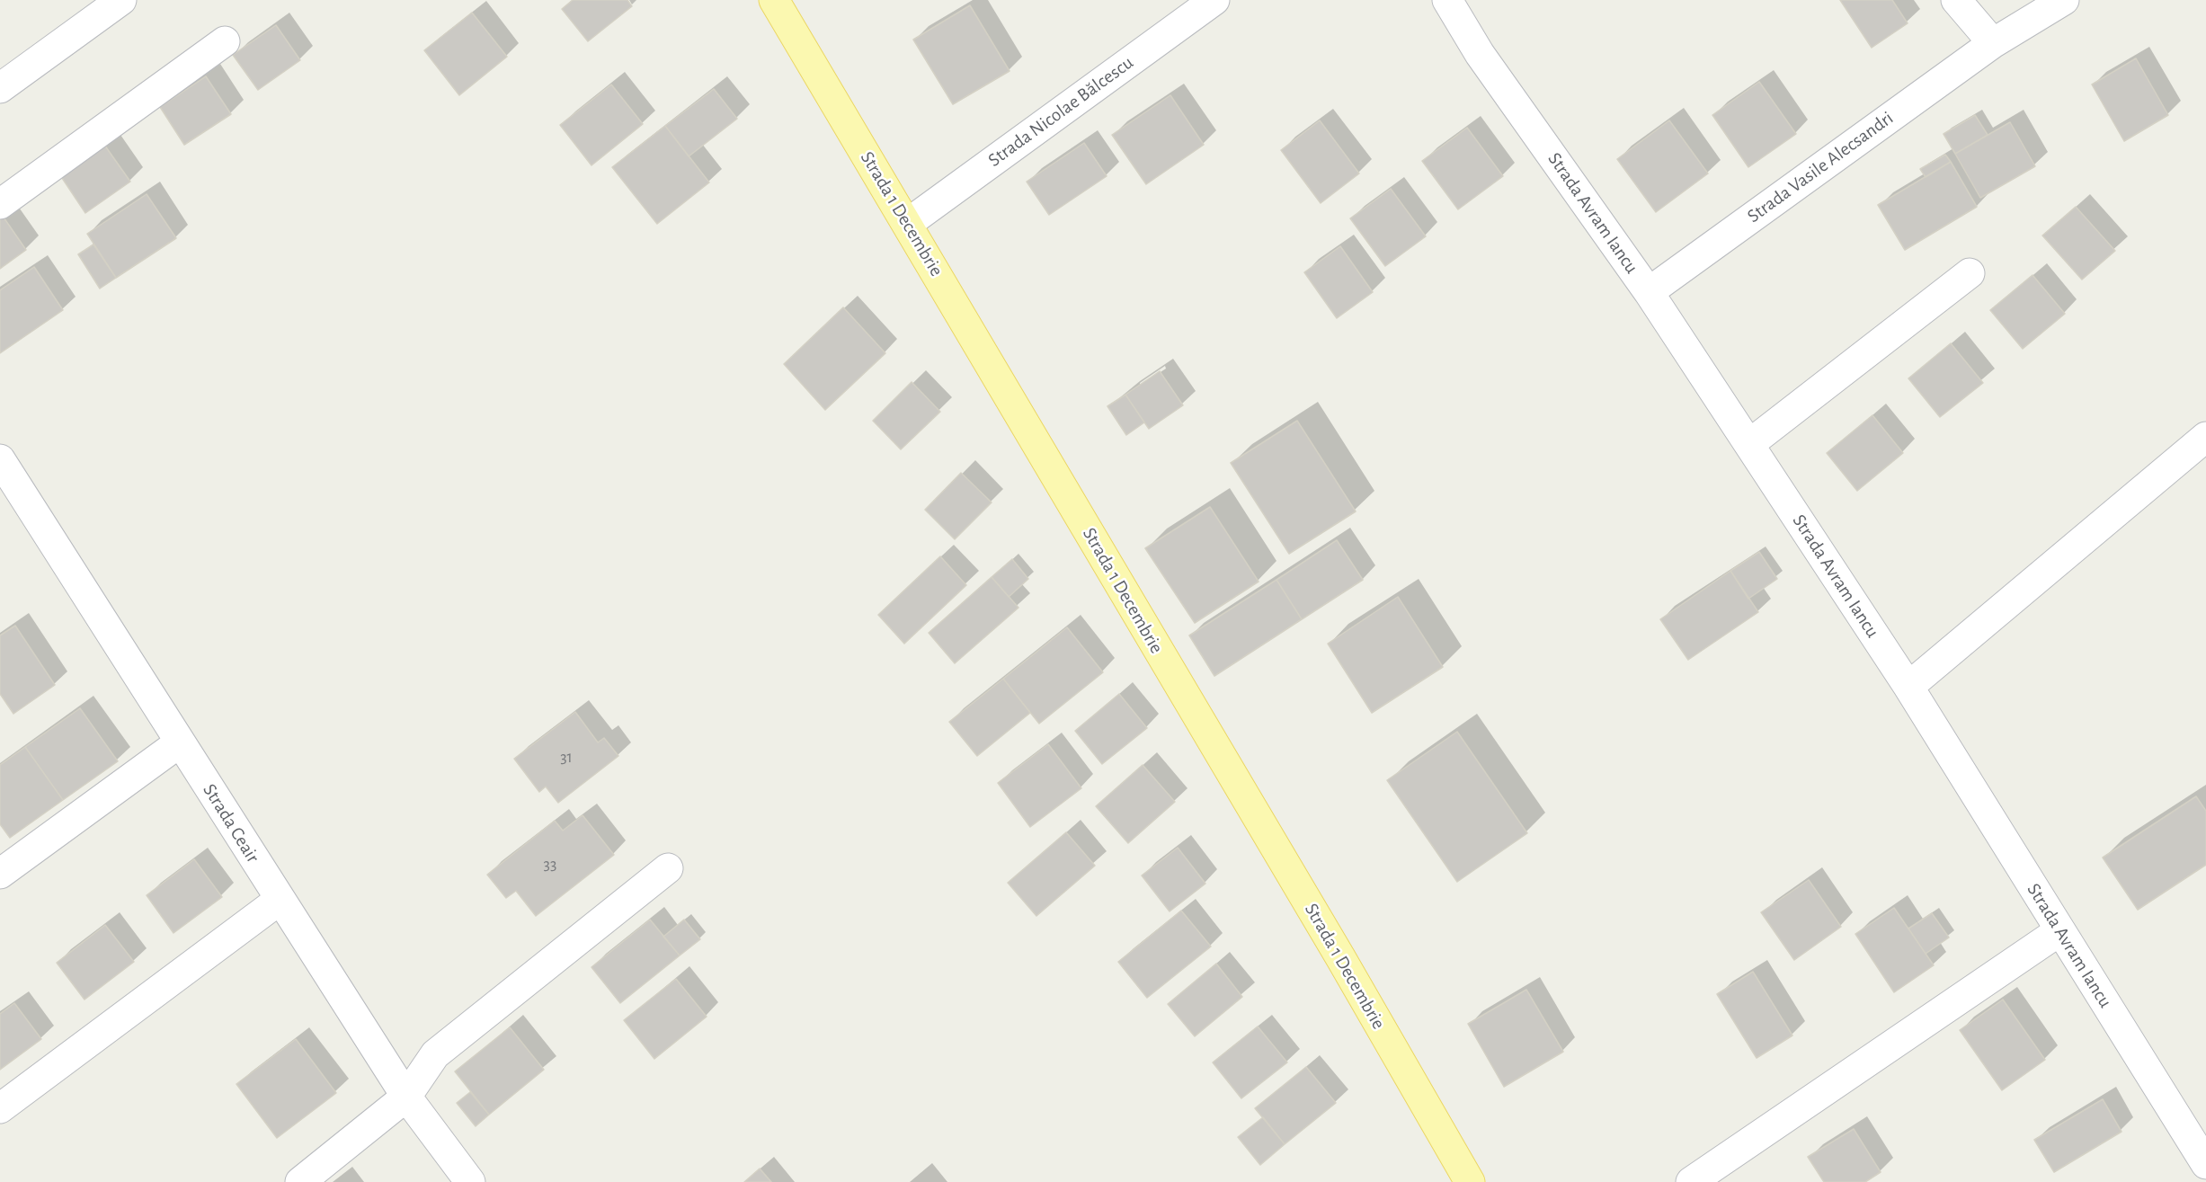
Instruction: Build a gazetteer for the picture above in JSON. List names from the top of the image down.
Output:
{
  "streets": {
    "main road": ["Strada 1 Decembrie"],
    "street": [
      "Strada Nicolae Bălcescu",
      "Strada Vasile Alecsandri",
      "Strada Avram Iancu",
      "Strada Ceair"
    ]
  },
  "crossings": [
    ["Strada Nicolae Bălcescu", "Strada 1 Decembrie"],
    ["Strada Vasile Alecsandri", "Strada Avram Iancu"]
  ],
  "house_numbers": ["31", "33"]
}
